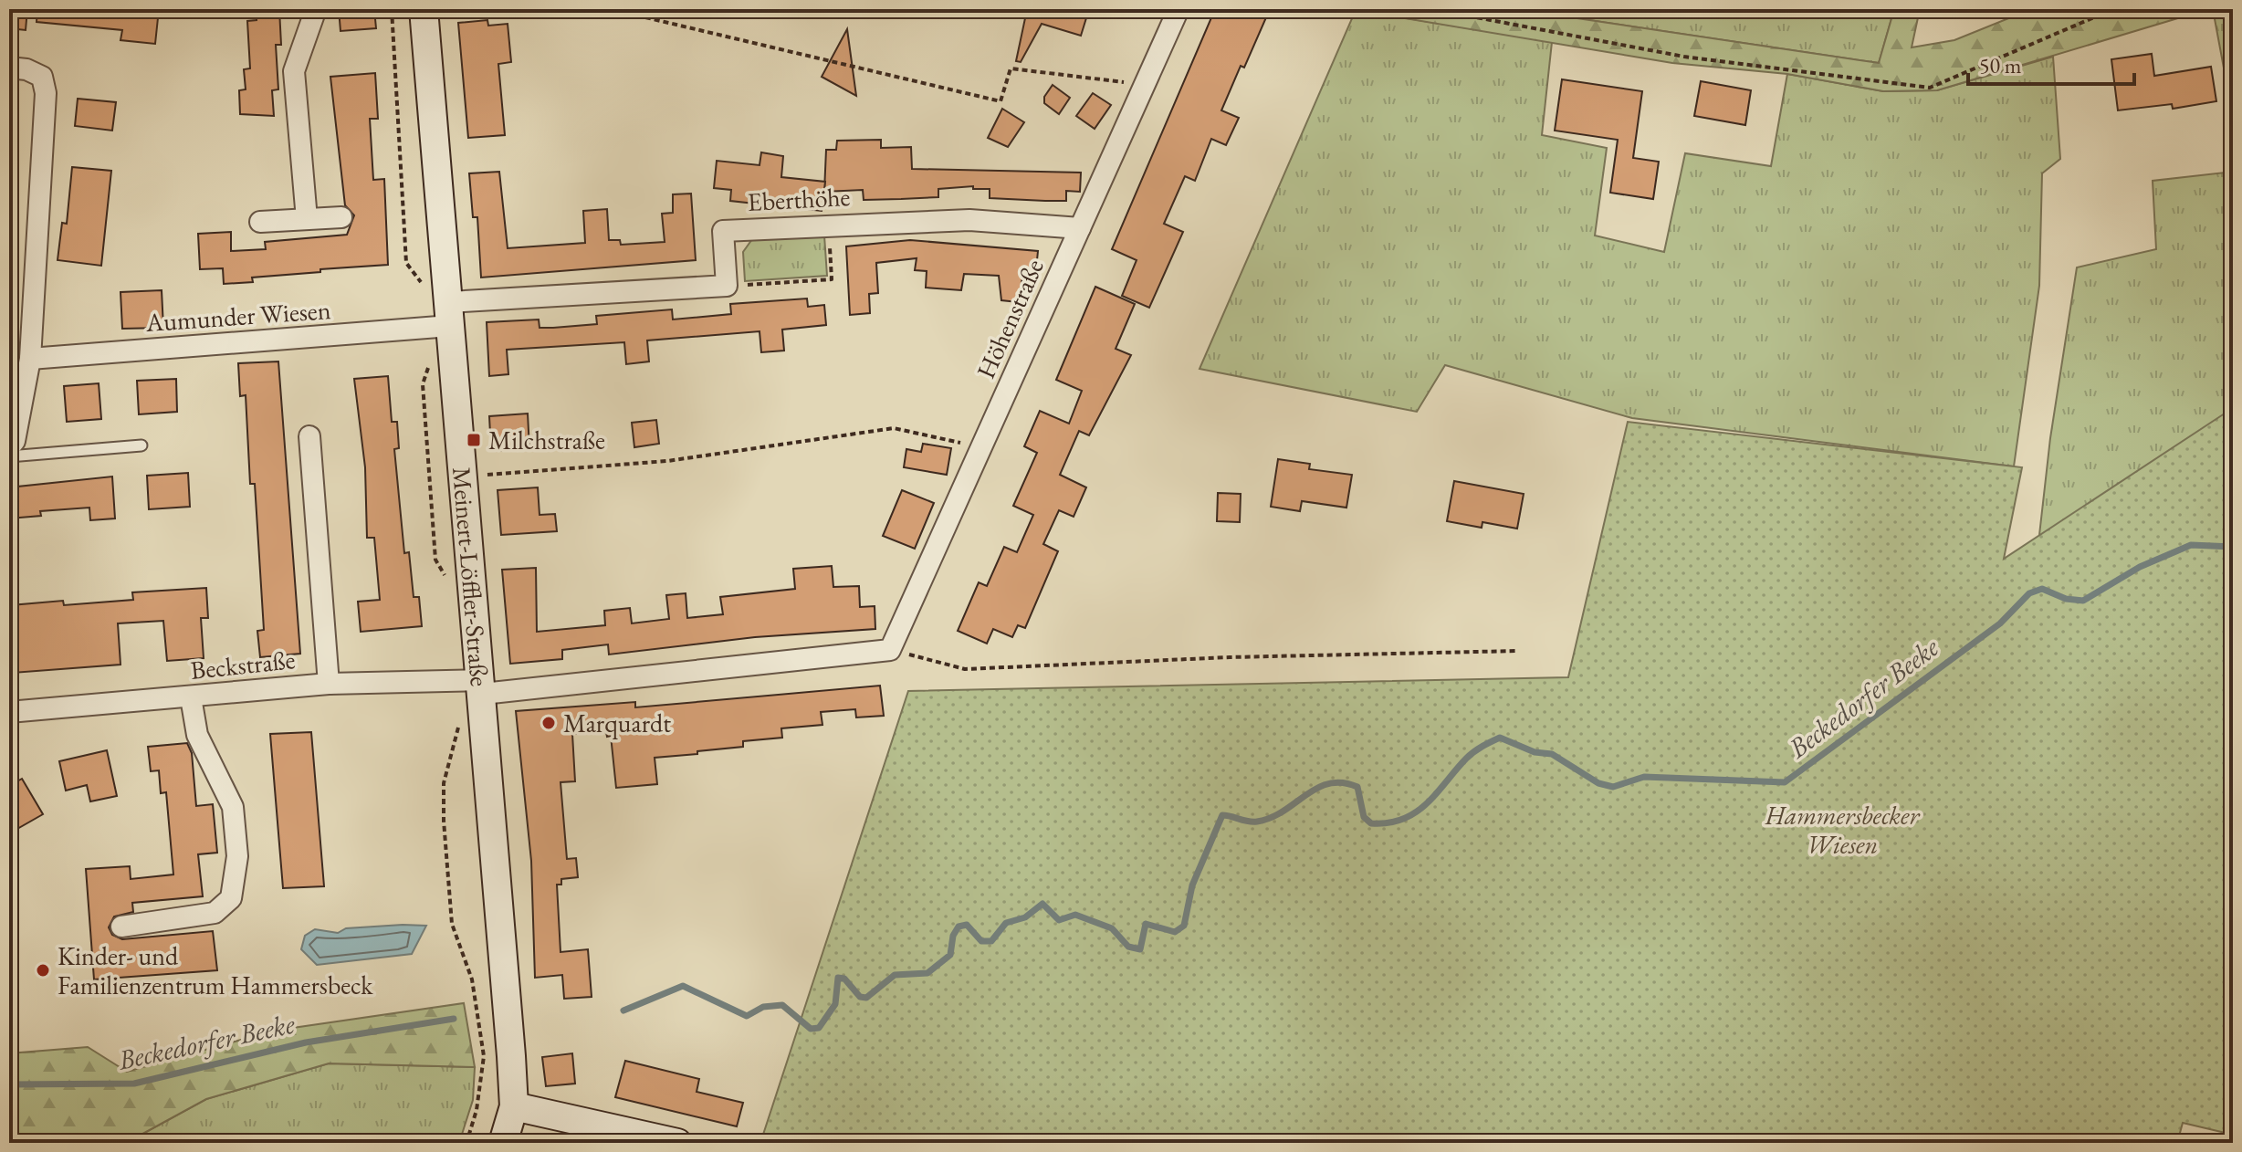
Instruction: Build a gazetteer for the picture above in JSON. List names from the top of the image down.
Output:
{
  "streets": {
    "street": [
      "Eberthöhe",
      "Aumunder Wiesen",
      "Höhenstraße",
      "Meinert-Löffler-Straße",
      "Beckstraße"
    ]
  },
  "crossings": [
    ["Eberthöhe", "Höhenstraße"],
    ["Aumunder Wiesen", "Meinert-Löffler-Straße"],
    ["Meinert-Löffler-Straße", "Beckstraße"]
  ],
  "water": ["Beckedorfer Beeke"],
  "parks": ["Hammersbecker Wiesen"],
  "places": {
    "transit": ["Milchstraße"],
    "other": ["Marquardt", "Kinder- und Familienzentrum Hammersbeck"]
  },
  "scale_bar": "50 m"
}
